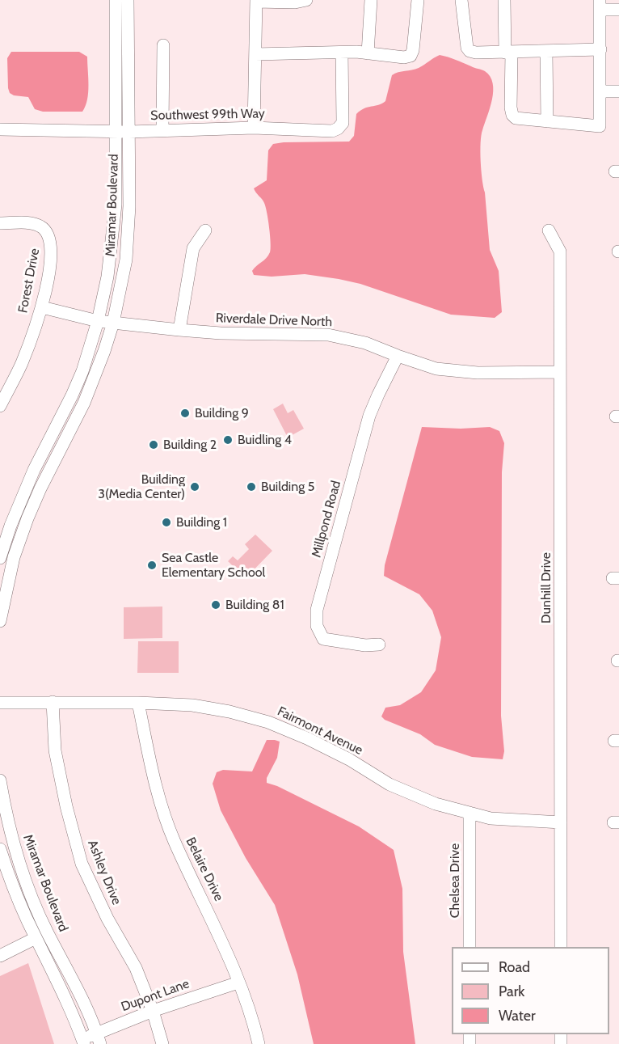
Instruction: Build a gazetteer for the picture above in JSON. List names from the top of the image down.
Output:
{
  "streets": {
    "street": [
      "Southwest 99th Way",
      "Miramar Boulevard",
      "Forest Drive",
      "Riverdale Drive North",
      "Millpond Road",
      "Dunhill Drive",
      "Fairmont Avenue",
      "Belaire Drive",
      "Ashley Drive",
      "Chelsea Drive",
      "Dupont Lane"
    ]
  },
  "crossings": [
    ["Southwest 99th Way", "Miramar Boulevard"],
    ["Miramar Boulevard", "Riverdale Drive North"],
    ["Miramar Boulevard", "Dupont Lane"],
    ["Forest Drive", "Riverdale Drive North"],
    ["Riverdale Drive North", "Millpond Road"],
    ["Riverdale Drive North", "Dunhill Drive"],
    ["Dunhill Drive", "Fairmont Avenue"],
    ["Fairmont Avenue", "Belaire Drive"],
    ["Fairmont Avenue", "Ashley Drive"],
    ["Fairmont Avenue", "Chelsea Drive"],
    ["Belaire Drive", "Dupont Lane"],
    ["Ashley Drive", "Dupont Lane"]
  ],
  "places": [
    "Building 9",
    "Buidling 4",
    "Building 2",
    "Building 3(Media Center)",
    "Building 5",
    "Building 1",
    "Sea Castle Elementary School",
    "Building 81"
  ],
  "legend": ["Road", "Park", "Water"]
}
